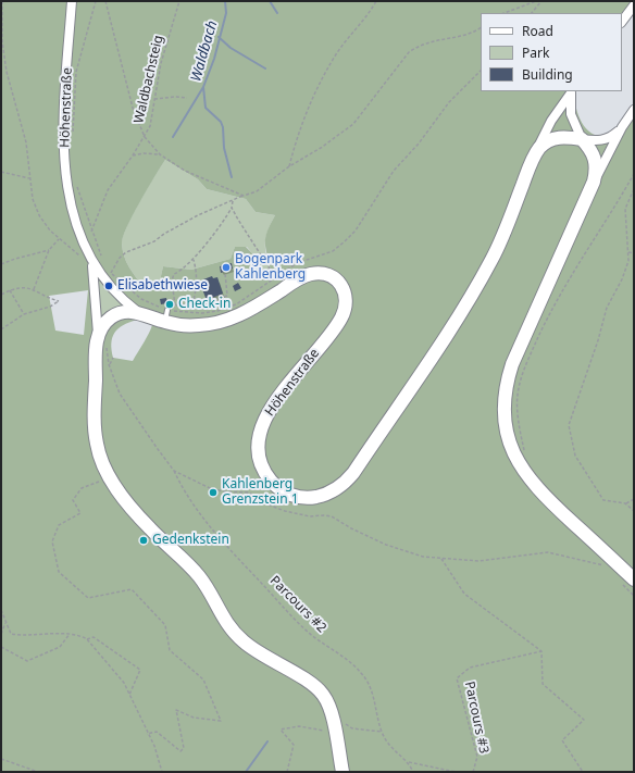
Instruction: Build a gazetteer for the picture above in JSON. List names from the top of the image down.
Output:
{
  "streets": {
    "street": ["Höhenstraße"],
    "path": ["Waldbachsteig", "Parcours #2", "Parcours #3"]
  },
  "crossings": [
    ["Höhenstraße", "Parcours #2"]
  ],
  "water": ["Waldbach"],
  "places": [
    "Bogenpark Kahlenberg",
    "Elisabethwiese",
    "Check-in",
    "Kahlenberg Grenzstein 1",
    "Gedenkstein"
  ],
  "legend": ["Road", "Park", "Building"]
}
